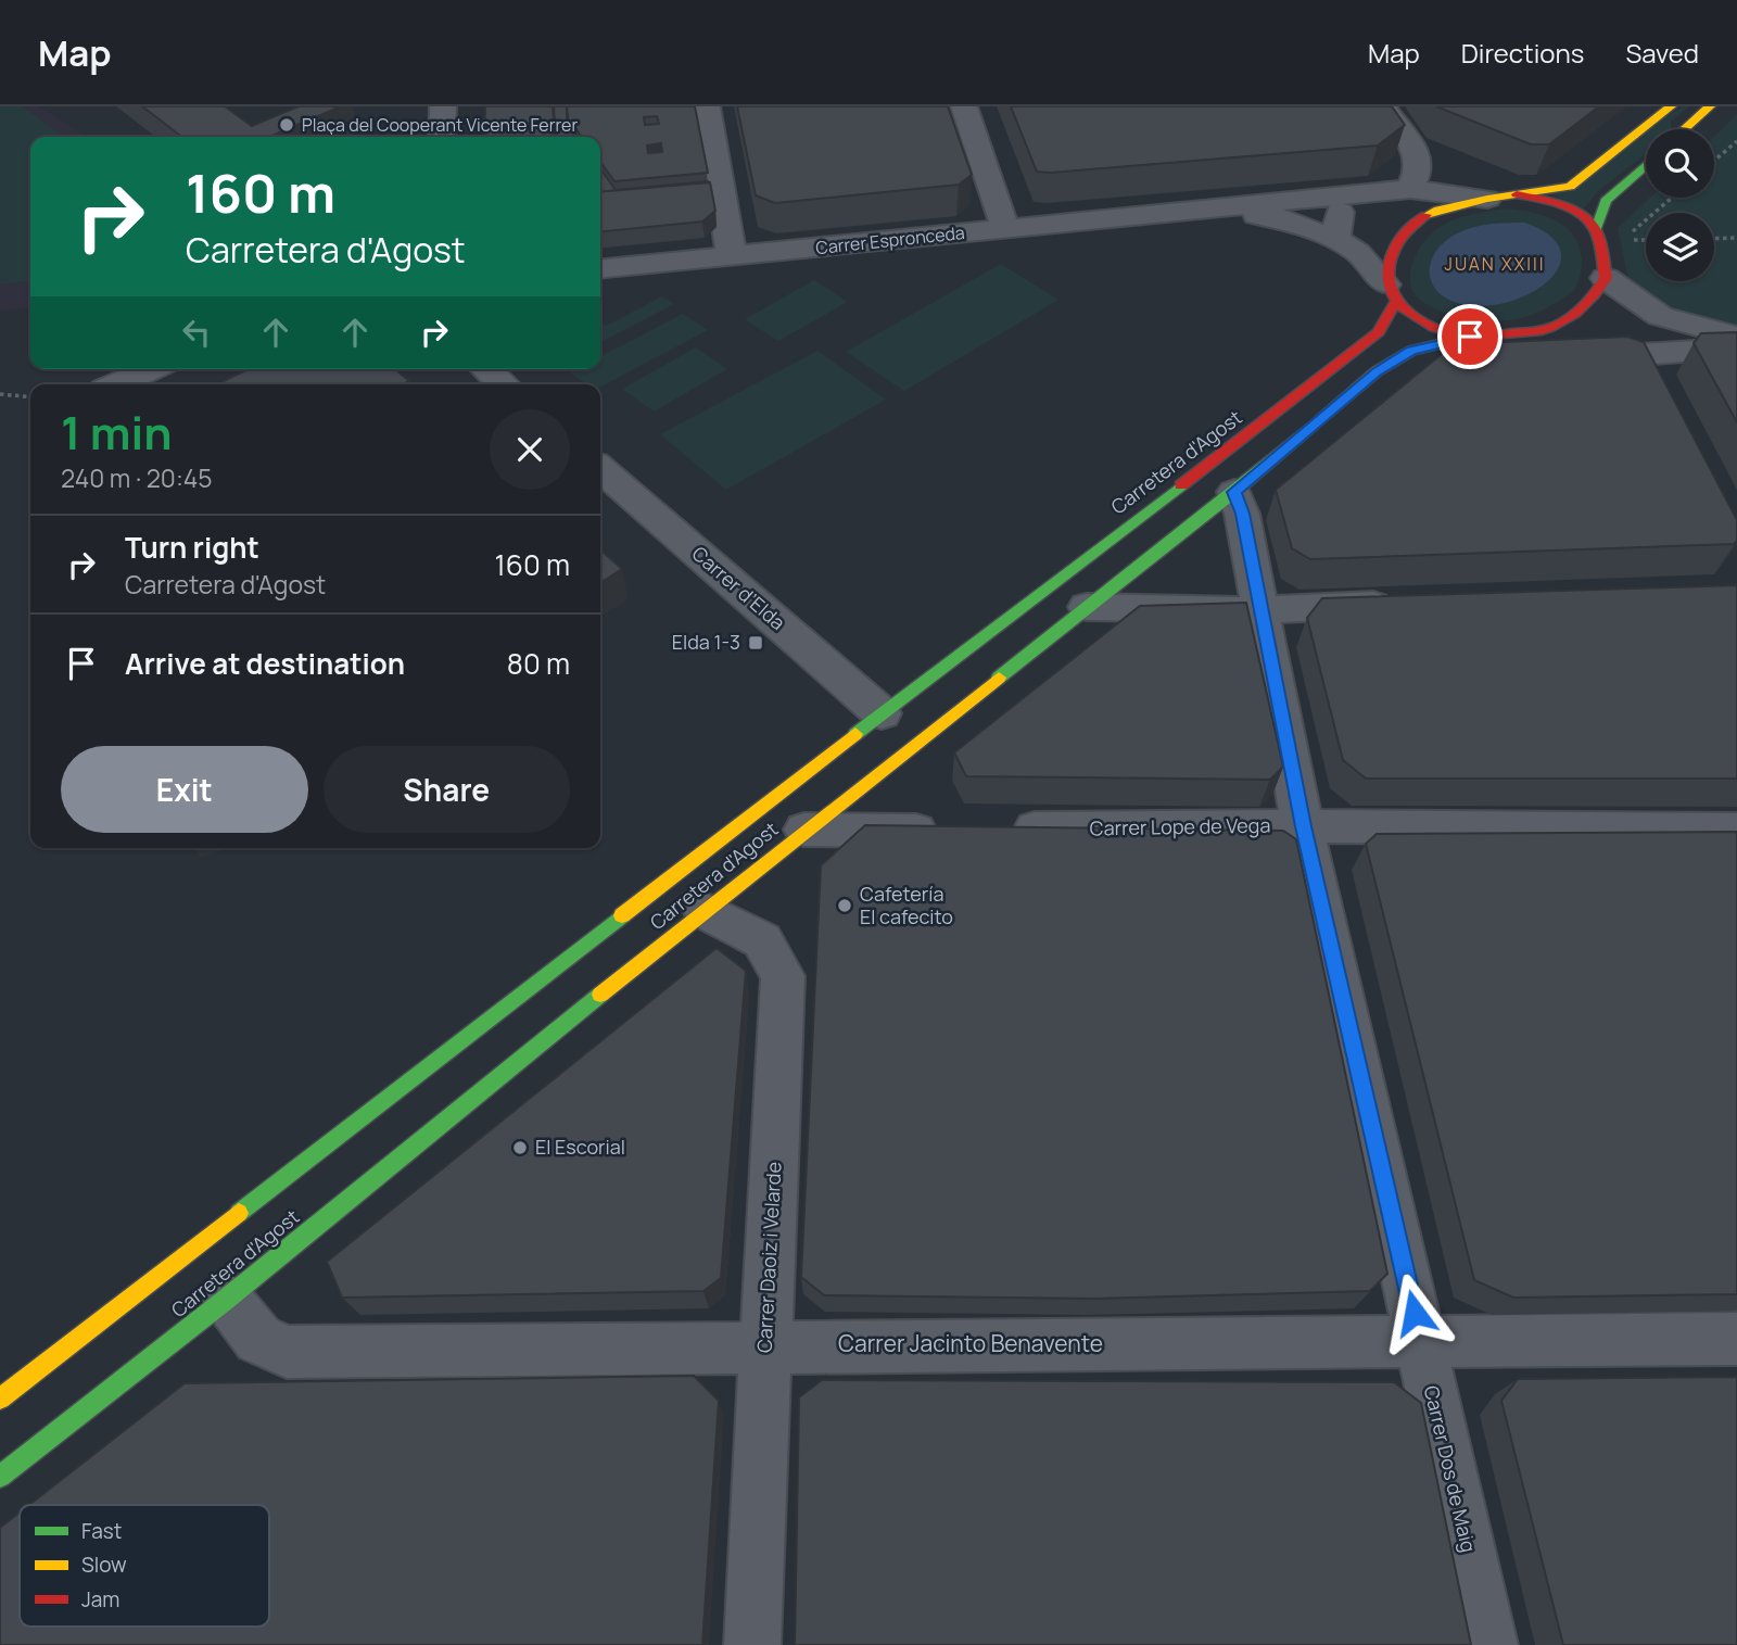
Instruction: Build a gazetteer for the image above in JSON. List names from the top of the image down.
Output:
{
  "streets": {
    "main road": ["Carretera d'Agost"],
    "street": [
      "Carrer Espronceda",
      "Carrer d’Elda",
      "Carrer Lope de Vega",
      "Carrer Daoiz i Velarde",
      "Carrer Jacinto Benavente",
      "Carrer Dos de Maig"
    ]
  },
  "crossings": [
    ["Carrer Espronceda", "Carretera d'Agost"],
    ["Carretera d'Agost", "Carrer d’Elda"],
    ["Carretera d'Agost", "Carrer Daoiz i Velarde"],
    ["Carretera d'Agost", "Carrer Jacinto Benavente"],
    ["Carretera d'Agost", "Carrer Dos de Maig"],
    ["Carrer Lope de Vega", "Carrer Dos de Maig"],
    ["Carrer Daoiz i Velarde", "Carrer Jacinto Benavente"],
    ["Carrer Jacinto Benavente", "Carrer Dos de Maig"]
  ],
  "districts": ["JUAN XXIII"],
  "places": {
    "other": ["Plaça del Cooperant Vicente Ferrer", "Cafetería El cafecito", "El Escorial"],
    "transit": ["Elda 1-3"]
  },
  "legend": ["Fast", "Slow", "Jam"],
  "page": {
    "header": "Map",
    "nav": ["Map", "Directions", "Saved"],
    "turn": ["160 m", "Carretera d'Agost"],
    "heading": ["1 min", "240 m · 20:45"],
    "list": [
      {
        "name": "Turn right",
        "note": "Carretera d'Agost",
        "value": "160 m"
      },
      {
        "name": "Arrive at destination",
        "value": "80 m"
      }
    ],
    "buttons": ["Exit", "Share"]
  }
}
